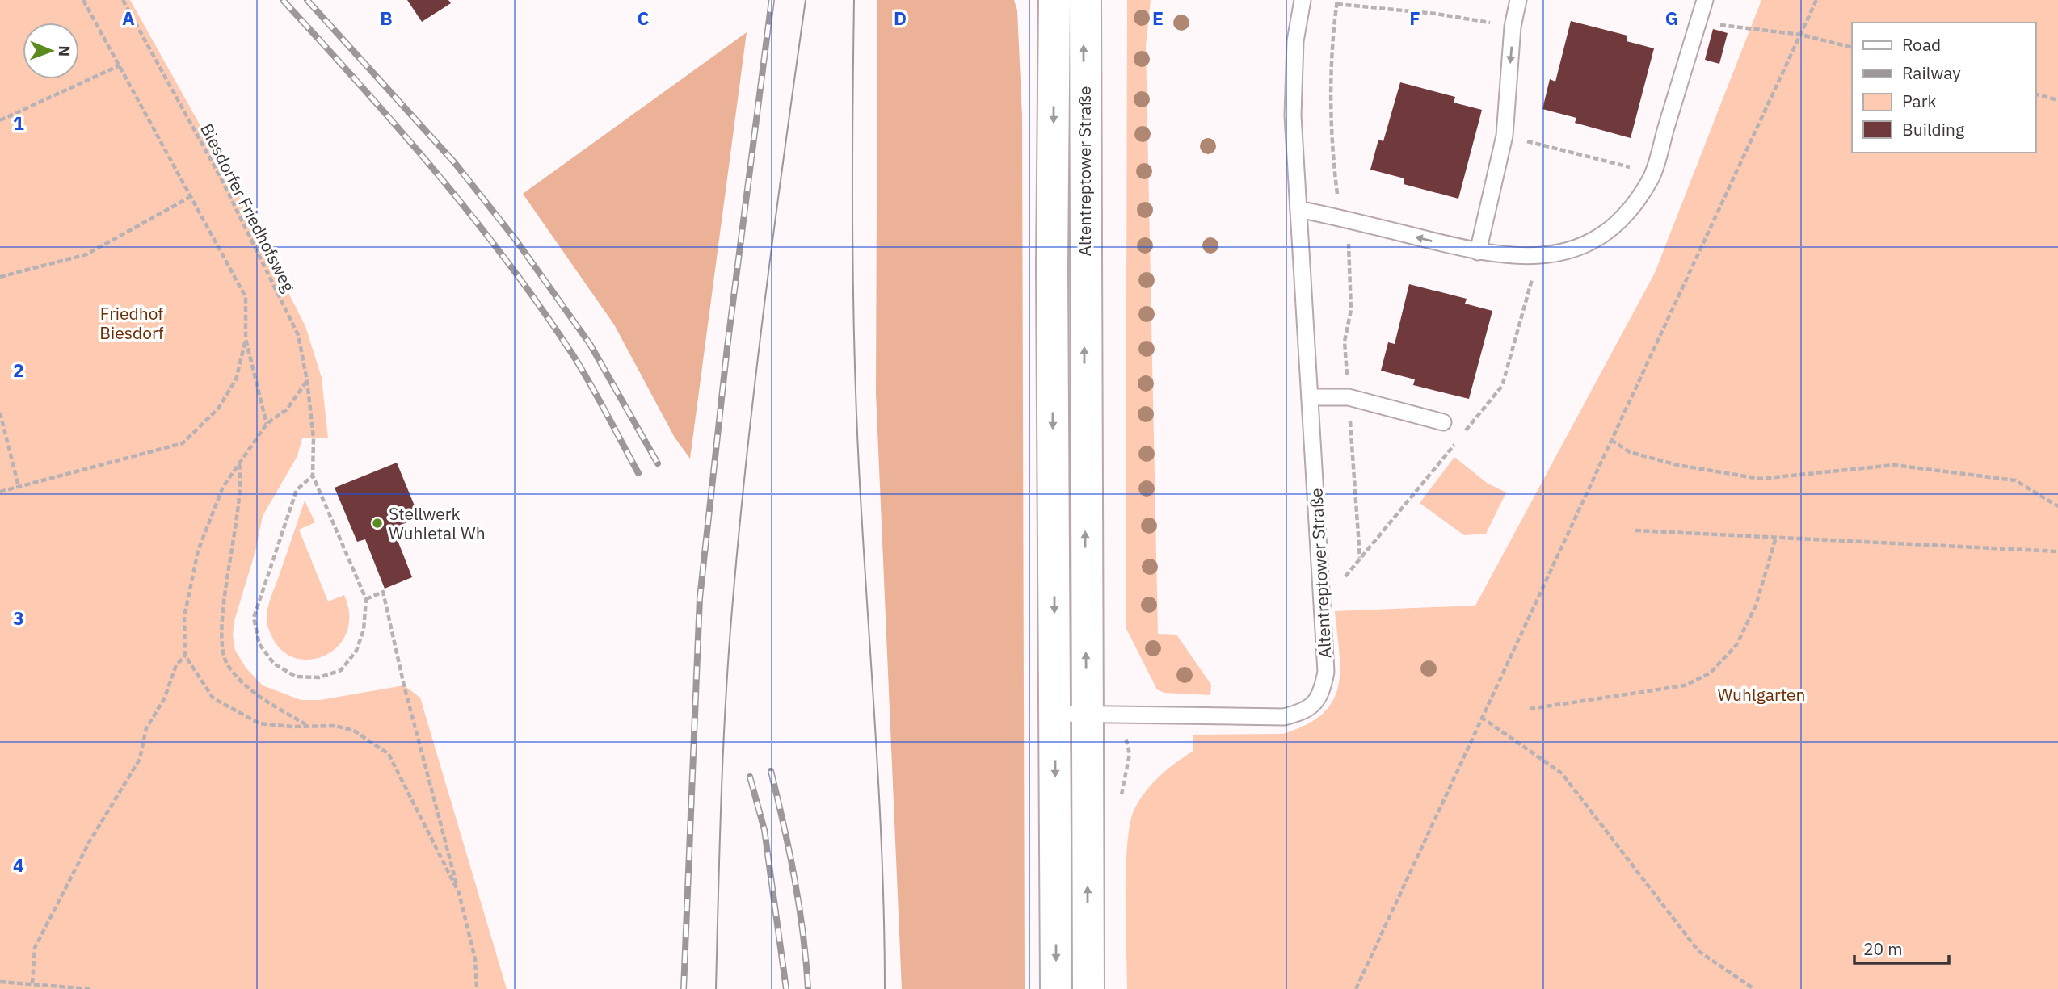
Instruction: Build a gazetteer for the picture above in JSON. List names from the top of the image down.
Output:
{
  "streets": {
    "main road": ["Altentreptower Straße"],
    "path": ["Biesdorfer Friedhofsweg"]
  },
  "parks": ["Friedhof Biesdorf", "Wuhlgarten"],
  "places": ["Stellwerk Wuhletal Wh"],
  "legend": [
    "Road",
    "Railway",
    "Park",
    "Building"
  ],
  "scale_bar": "20 m",
  "north": "right",
  "grid": {
    "columns": [
      "A",
      "B",
      "C",
      "D",
      "E",
      "F",
      "G"
    ],
    "rows": [
      "1",
      "2",
      "3",
      "4"
    ]
  }
}
